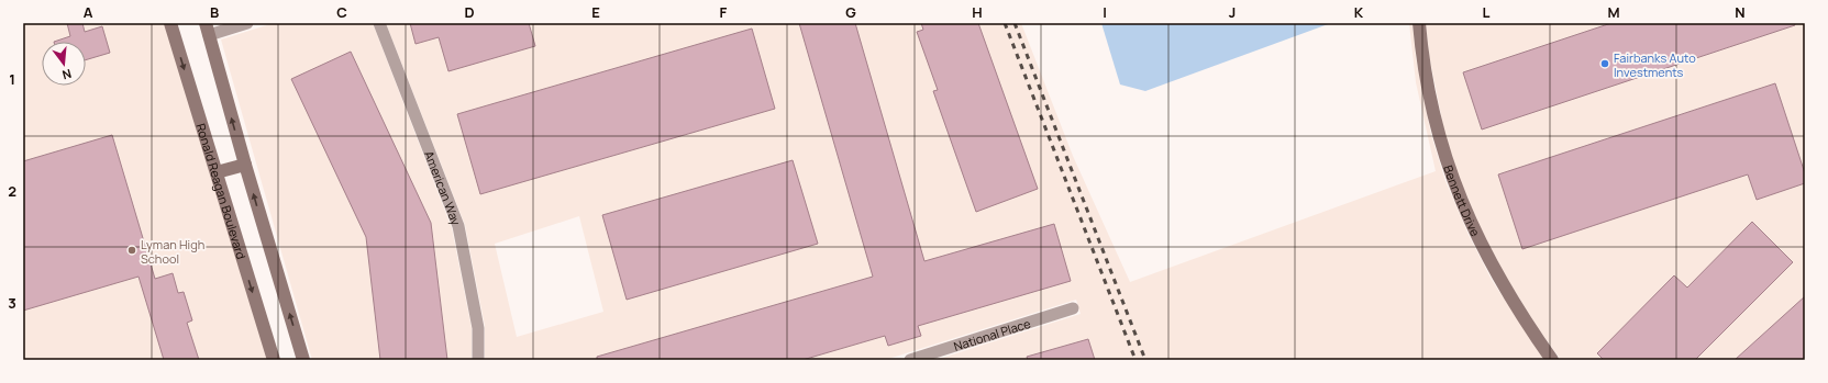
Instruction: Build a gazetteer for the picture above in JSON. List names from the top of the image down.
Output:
{
  "streets": {
    "main road": ["Ronald Reagan Boulevard", "Bennett Drive"],
    "street": ["American Way", "National Place"]
  },
  "places": ["Fairbanks Auto Investments", "Lyman High School"],
  "north": "bottom",
  "grid": {
    "columns": [
      "A",
      "B",
      "C",
      "D",
      "E",
      "F",
      "G",
      "H",
      "I",
      "J",
      "K",
      "L",
      "M",
      "N"
    ],
    "rows": ["1", "2", "3"]
  }
}
